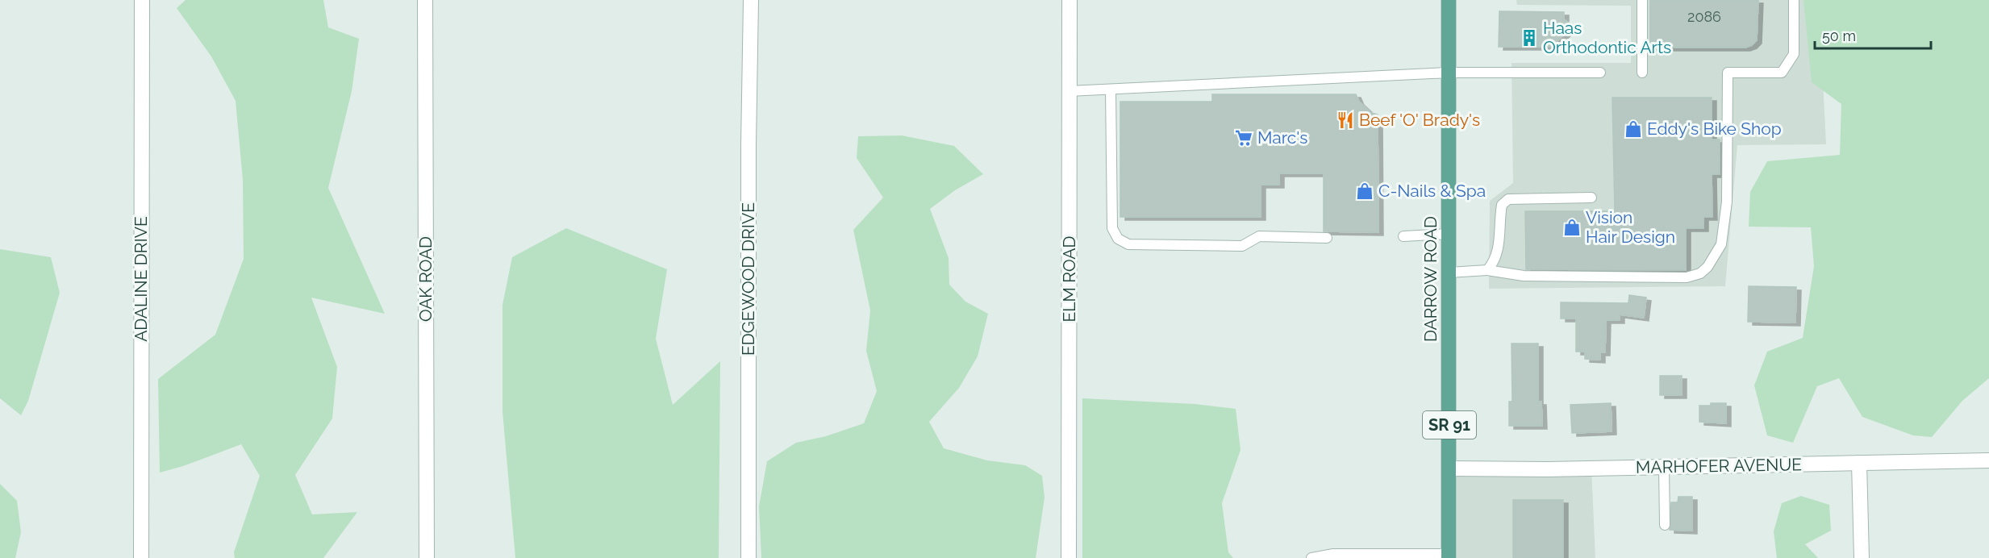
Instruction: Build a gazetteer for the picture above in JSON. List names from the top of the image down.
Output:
{
  "streets": {
    "main road": ["DARROW ROAD", "SR 91"],
    "street": [
      "ADALINE DRIVE",
      "OAK ROAD",
      "EDGEWOOD DRIVE",
      "ELM ROAD",
      "MARHOFER AVENUE"
    ]
  },
  "crossings": [
    ["DARROW ROAD", "MARHOFER AVENUE"]
  ],
  "places": {
    "building": ["Haas Orthodontic Arts"],
    "restaurant": ["Beef 'O' Brady's"],
    "shop": ["Eddy's Bike Shop", "C-Nails & Spa", "Vision Hair Design"],
    "supermarket": ["Marc's"]
  },
  "house_numbers": ["2086"],
  "scale_bar": "50 m"
}
